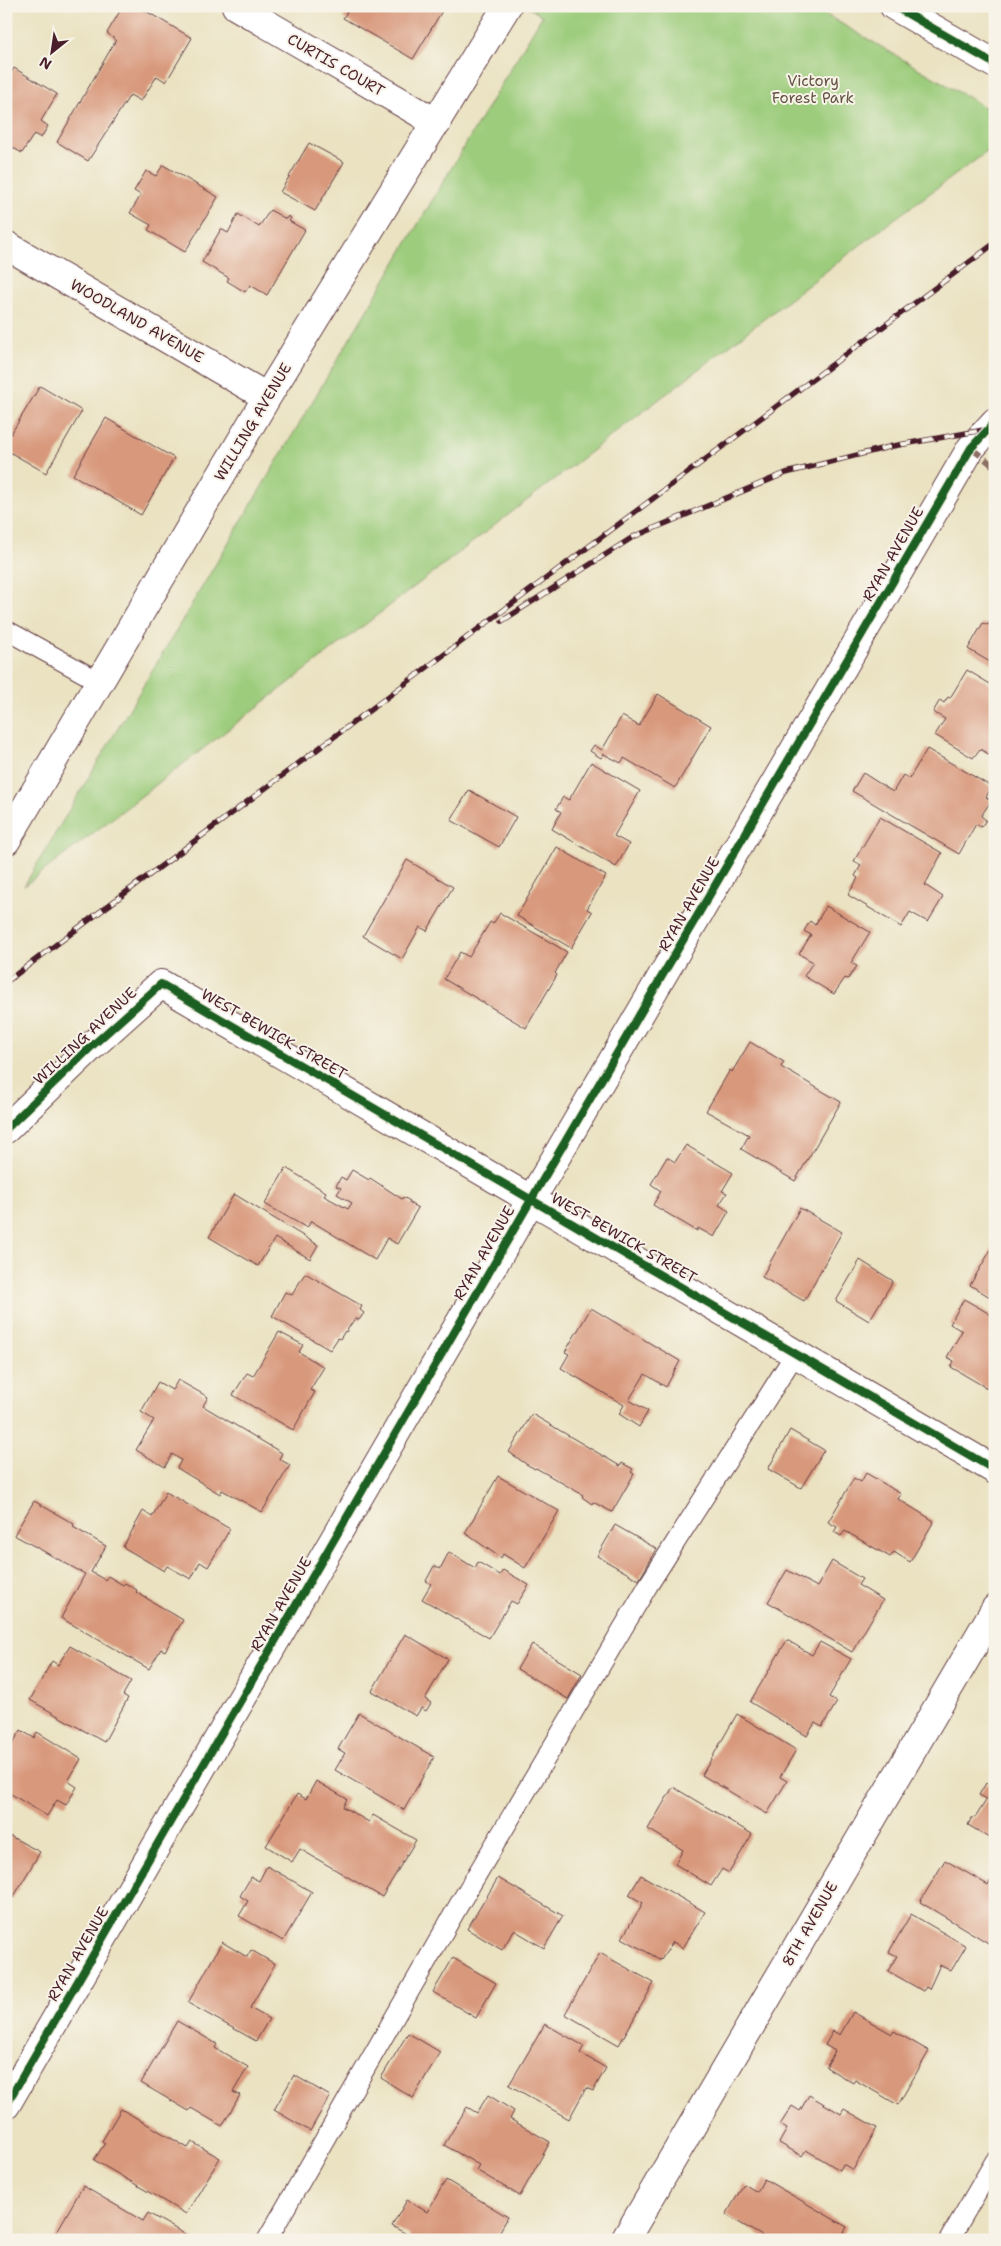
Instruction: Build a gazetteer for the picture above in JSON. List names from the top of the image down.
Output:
{
  "streets": {
    "street": [
      "CURTIS COURT",
      "WOODLAND AVENUE",
      "WILLING AVENUE",
      "RYAN AVENUE",
      "WEST BEWICK STREET",
      "8TH AVENUE"
    ]
  },
  "crossings": [
    ["CURTIS COURT", "WILLING AVENUE"],
    ["WOODLAND AVENUE", "WILLING AVENUE"],
    ["WILLING AVENUE", "WEST BEWICK STREET"],
    ["RYAN AVENUE", "WEST BEWICK STREET"]
  ],
  "parks": ["Victory Forest Park"],
  "north": "bottom left"
}
